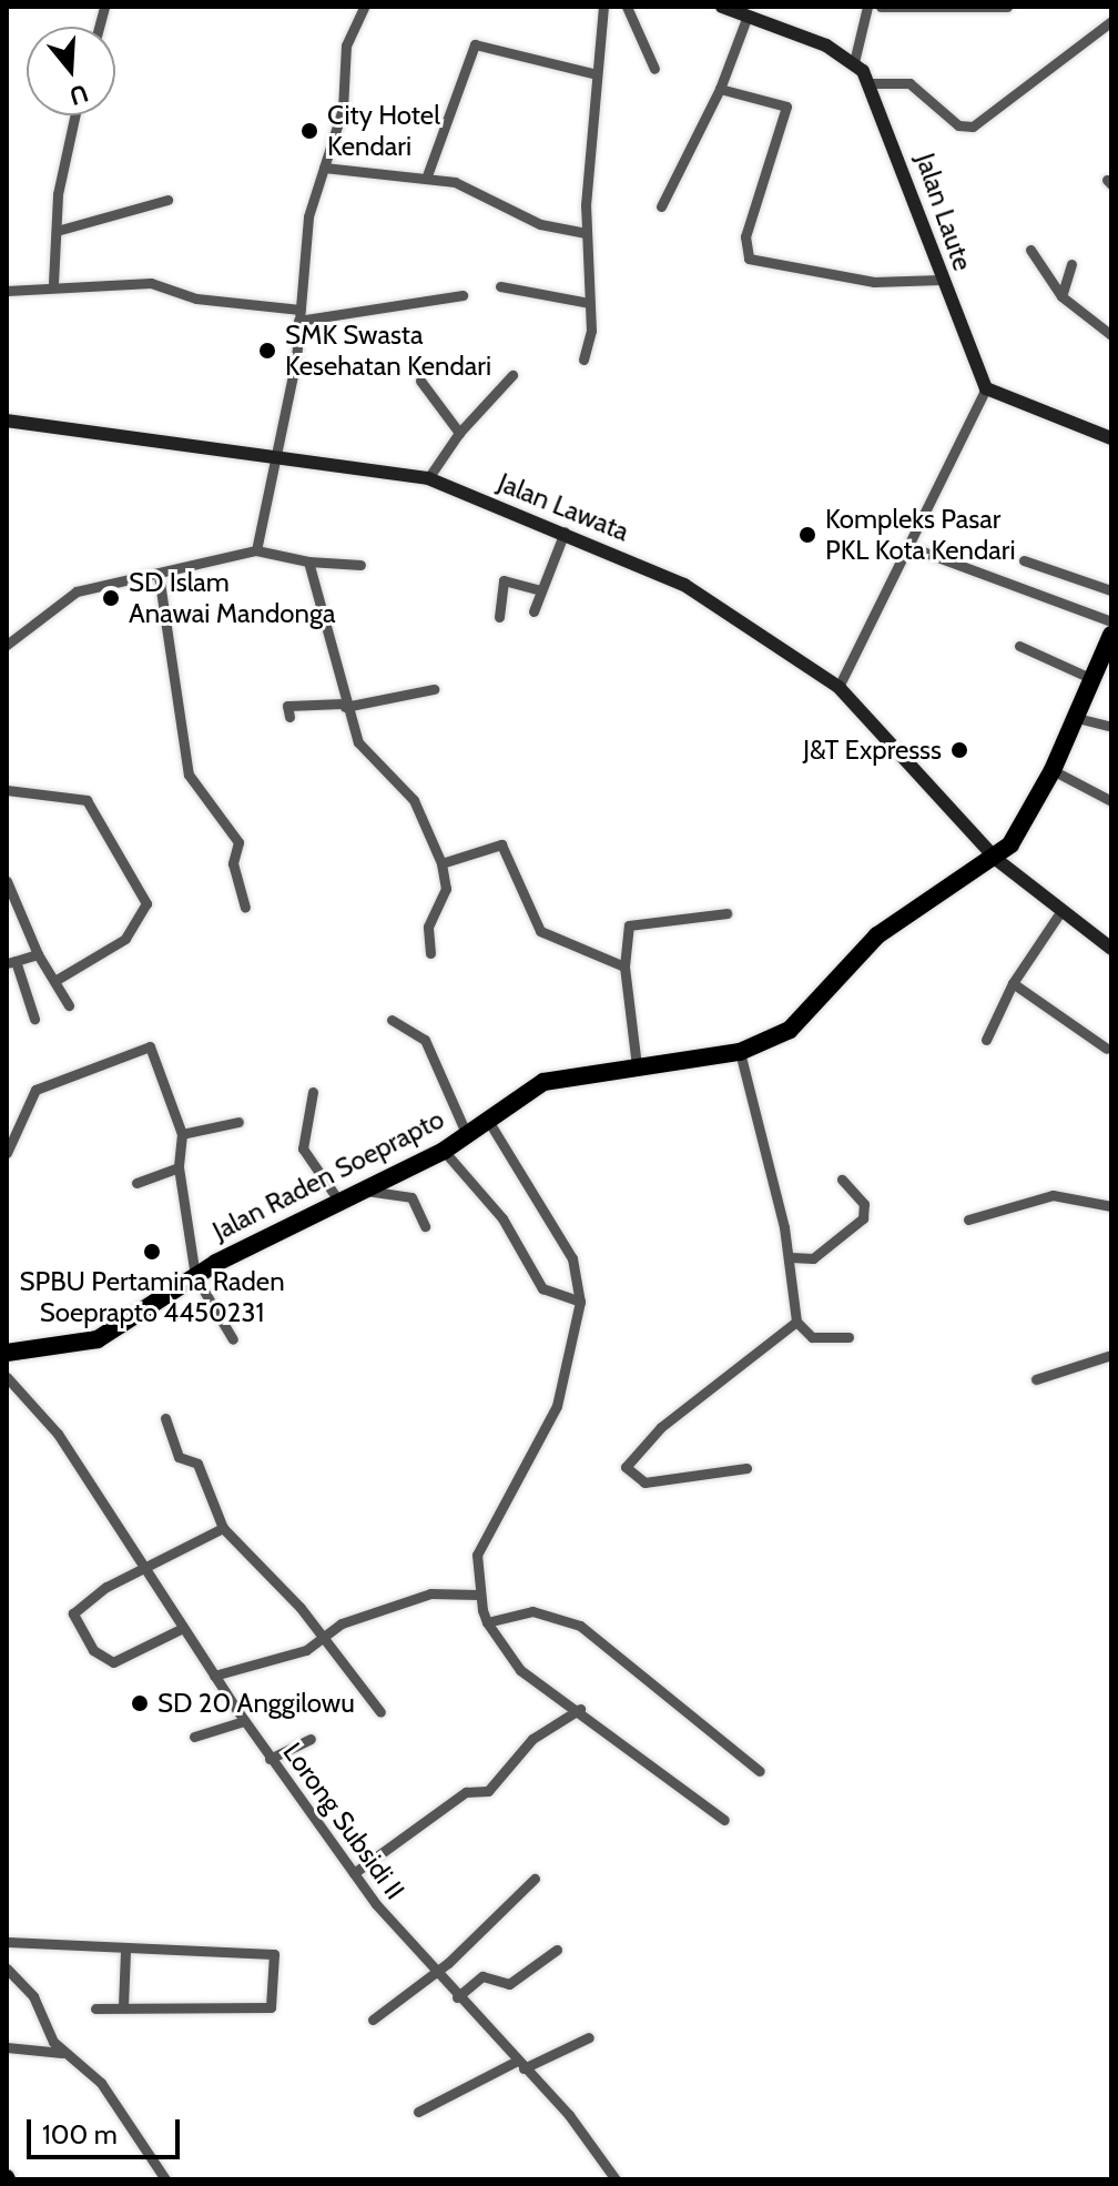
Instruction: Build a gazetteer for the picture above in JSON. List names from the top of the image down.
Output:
{
  "streets": {
    "highway": ["Jalan Raden Soeprapto"],
    "street": ["Jalan Laute", "Jalan Lawata", "Lorong Subsidi II"]
  },
  "crossings": [
    ["Jalan Lawata", "Jalan Raden Soeprapto"]
  ],
  "places": [
    "City Hotel Kendari",
    "SMK Swasta Kesehatan Kendari",
    "Kompleks Pasar PKL Kota Kendari",
    "SD Islam Anawai Mandonga",
    "J&T Expresss",
    "SPBU Pertamina Raden Soeprapto 4450231",
    "SD 20 Anggilowu"
  ],
  "scale_bar": "100 m",
  "north": "bottom"
}
